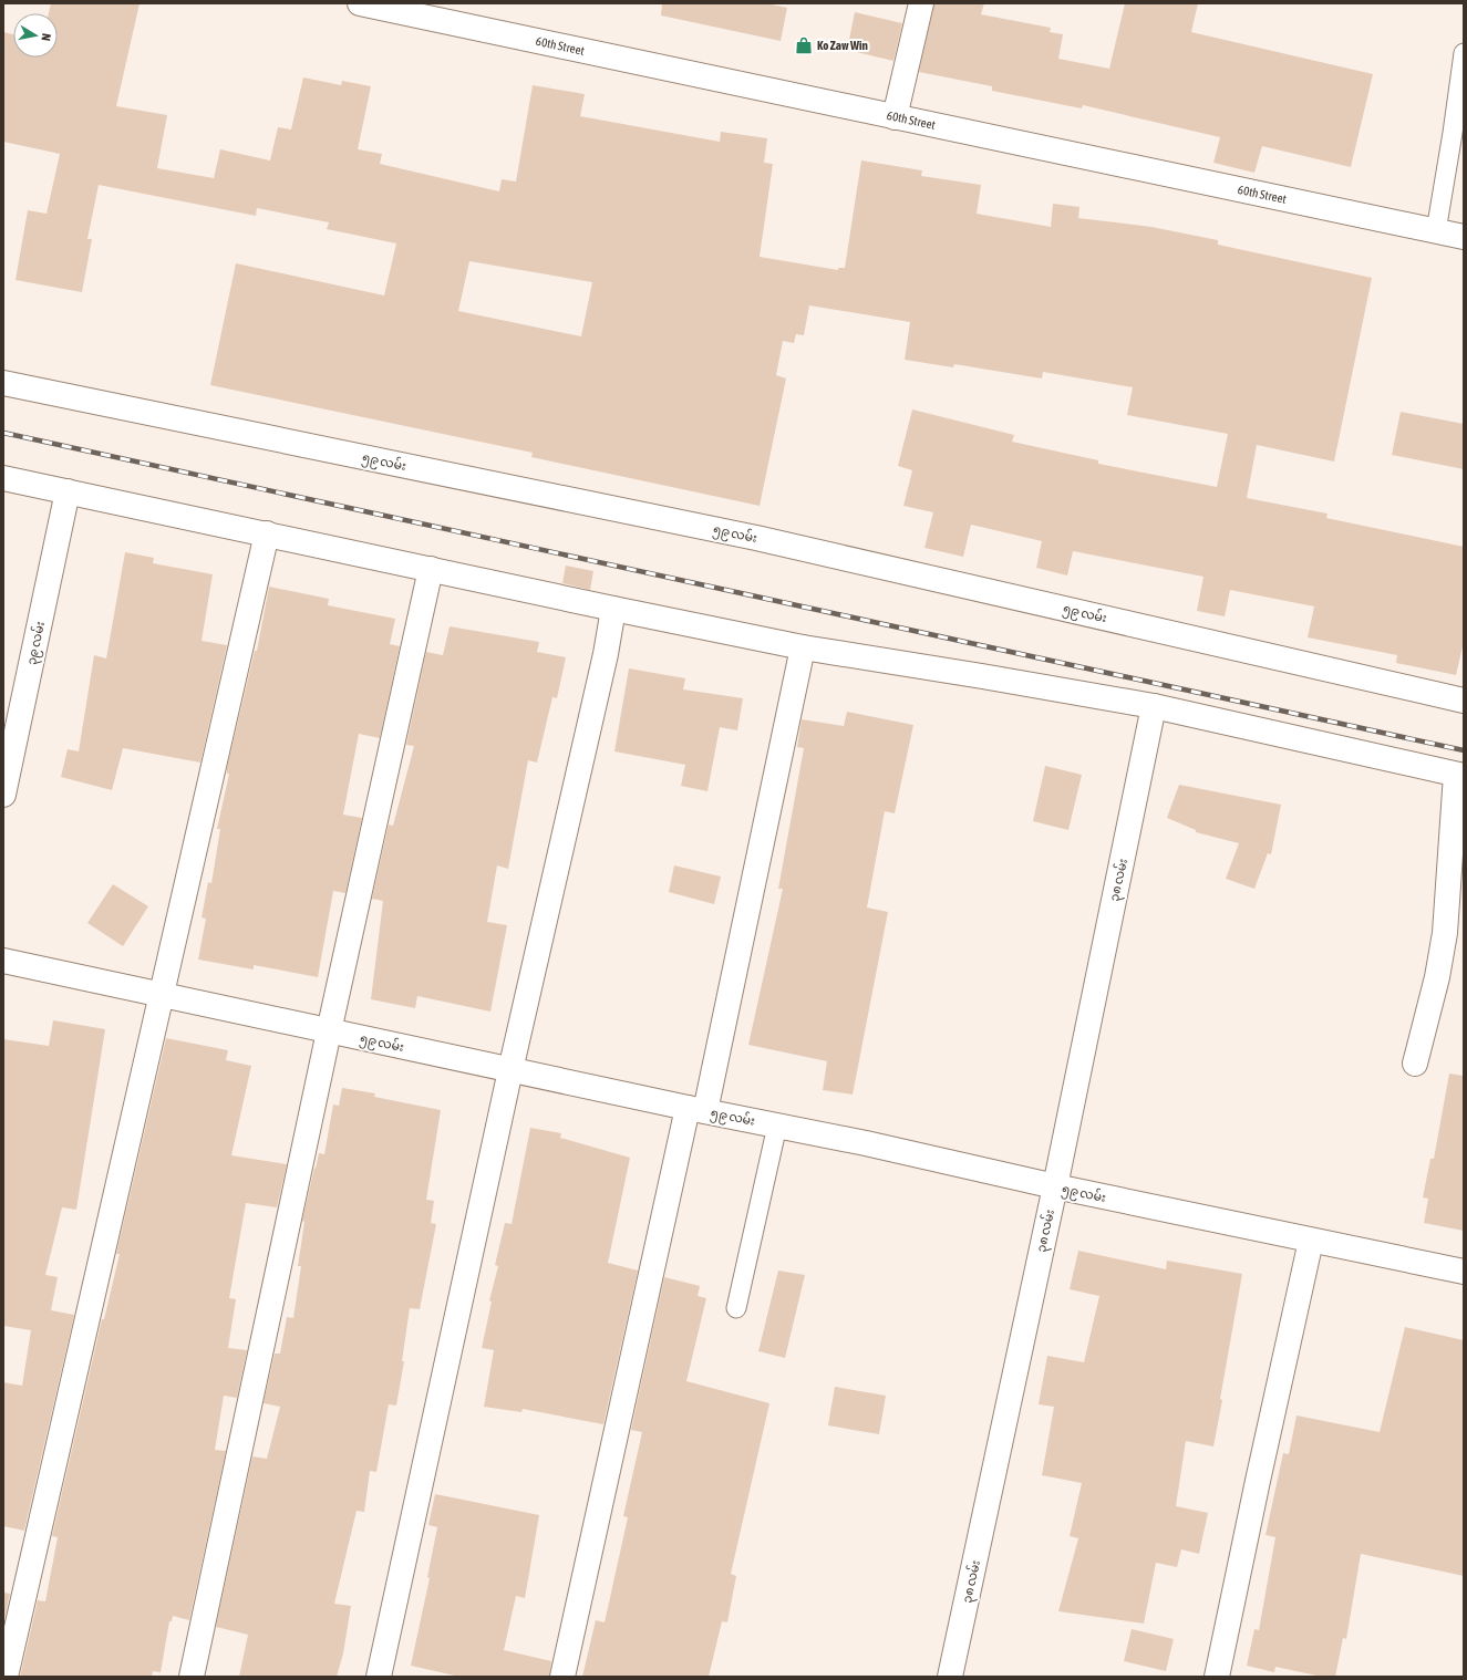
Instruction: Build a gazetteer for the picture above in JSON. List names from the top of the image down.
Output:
{
  "streets": {
    "street": [
      "60th Street",
      "၅၉ လမ်း",
      "၃၉ လမ်း",
      "၃၈ လမ်း"
    ]
  },
  "crossings": [
    ["၅၉ လမ်း", "၃၈ လမ်း"]
  ],
  "places": {
    "shop": ["Ko Zaw Win"]
  },
  "north": "right"
}
